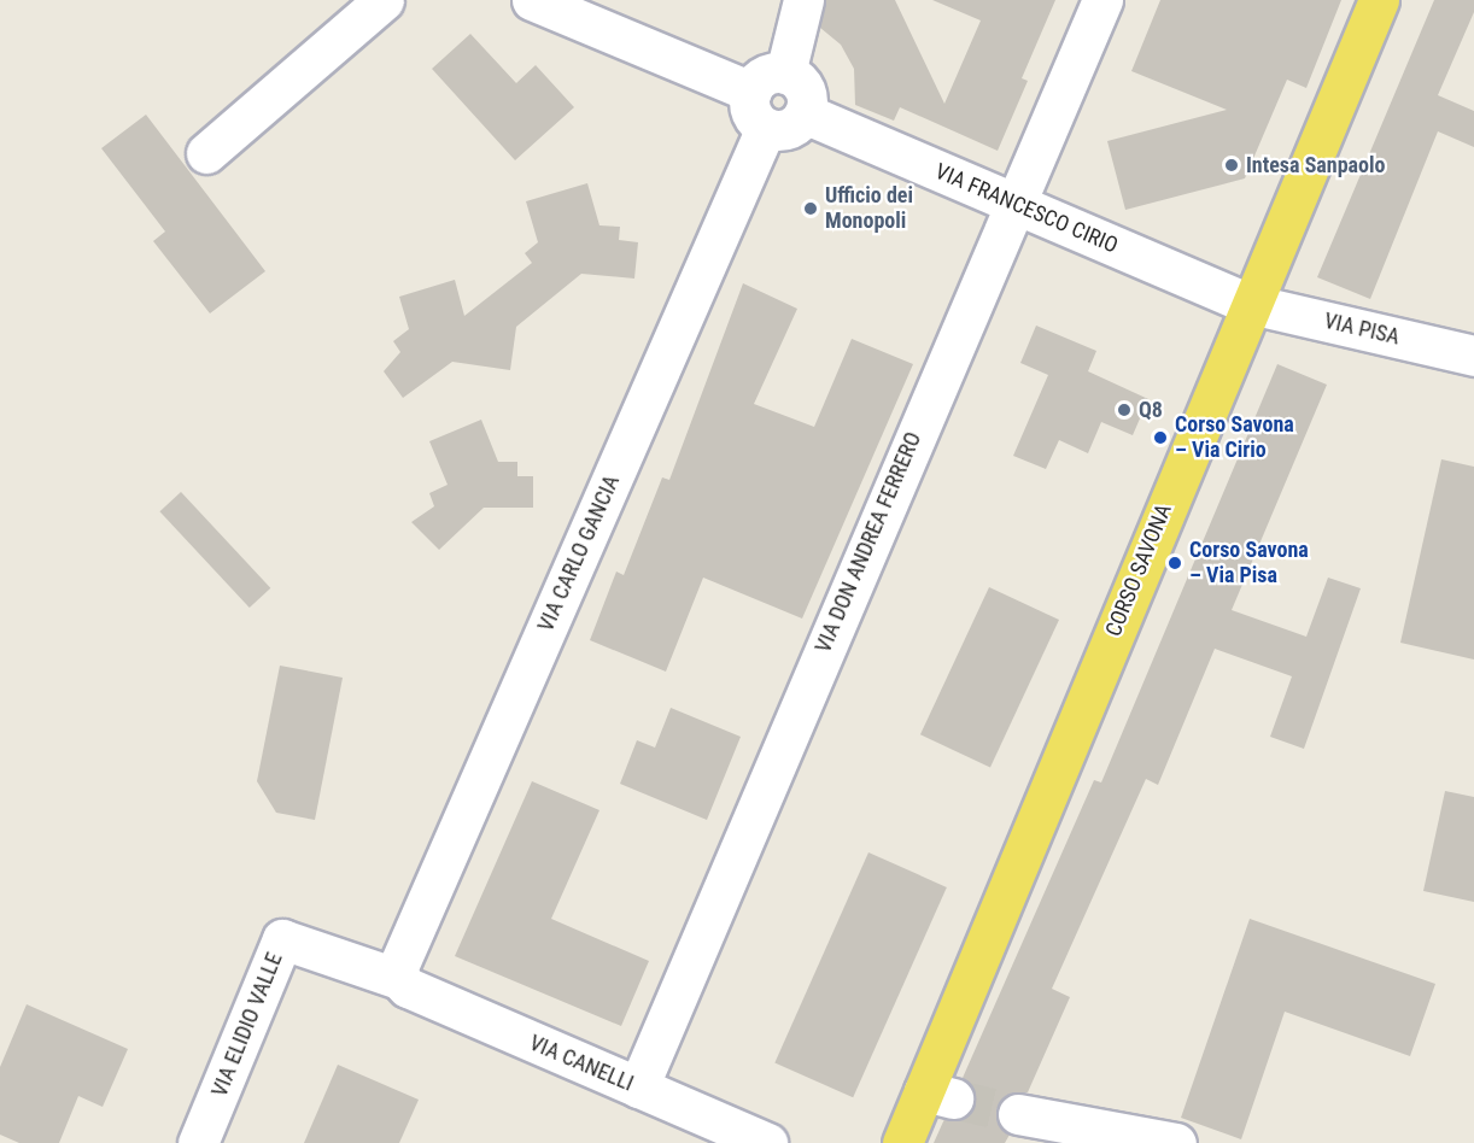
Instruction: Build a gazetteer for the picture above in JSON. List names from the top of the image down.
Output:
{
  "streets": {
    "main road": ["CORSO SAVONA"],
    "street": [
      "VIA FRANCESCO CIRIO",
      "VIA PISA",
      "VIA DON ANDREA FERRERO",
      "VIA CARLO GANCIA",
      "VIA ELIDIO VALLE",
      "VIA CANELLI"
    ]
  },
  "crossings": [
    ["VIA FRANCESCO CIRIO", "VIA PISA"],
    ["VIA FRANCESCO CIRIO", "VIA DON ANDREA FERRERO"],
    ["VIA FRANCESCO CIRIO", "VIA CARLO GANCIA"],
    ["VIA FRANCESCO CIRIO", "CORSO SAVONA"],
    ["VIA PISA", "CORSO SAVONA"],
    ["VIA DON ANDREA FERRERO", "VIA CANELLI"],
    ["VIA CARLO GANCIA", "VIA ELIDIO VALLE"],
    ["VIA CARLO GANCIA", "VIA CANELLI"],
    ["VIA ELIDIO VALLE", "VIA CANELLI"]
  ],
  "places": [
    "Intesa Sanpaolo",
    "Ufficio dei Monopoli",
    "Q8",
    "Corso Savona – Via Cirio",
    "Corso Savona – Via Pisa"
  ]
}
